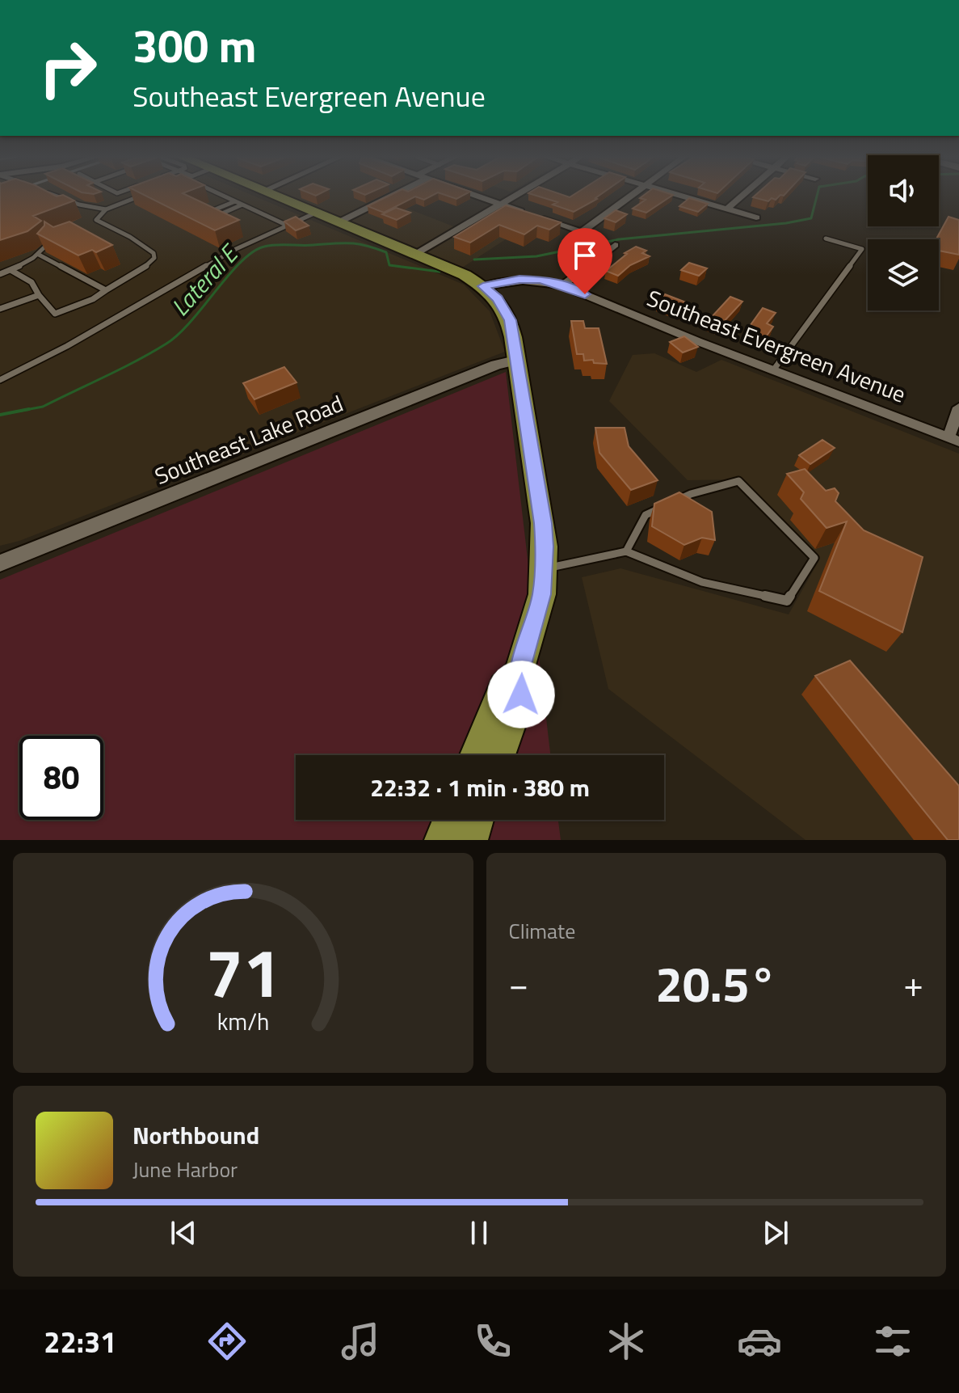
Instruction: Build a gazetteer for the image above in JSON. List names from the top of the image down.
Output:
{
  "streets": {
    "street": ["Southeast Evergreen Avenue", "Southeast Lake Road"]
  },
  "water": ["Lateral E"],
  "page": {
    "turn": ["300 m", "Southeast Evergreen Avenue"],
    "limit": "80",
    "trip": "22:32 · 1 min · 380 m",
    "tile": "Climate",
    "heat": ["−", "20.5°", "+"],
    "song": ["Northbound", "June Harbor"],
    "tabs": "22:31",
    "gauge": ["71", "km/h"]
  }
}
